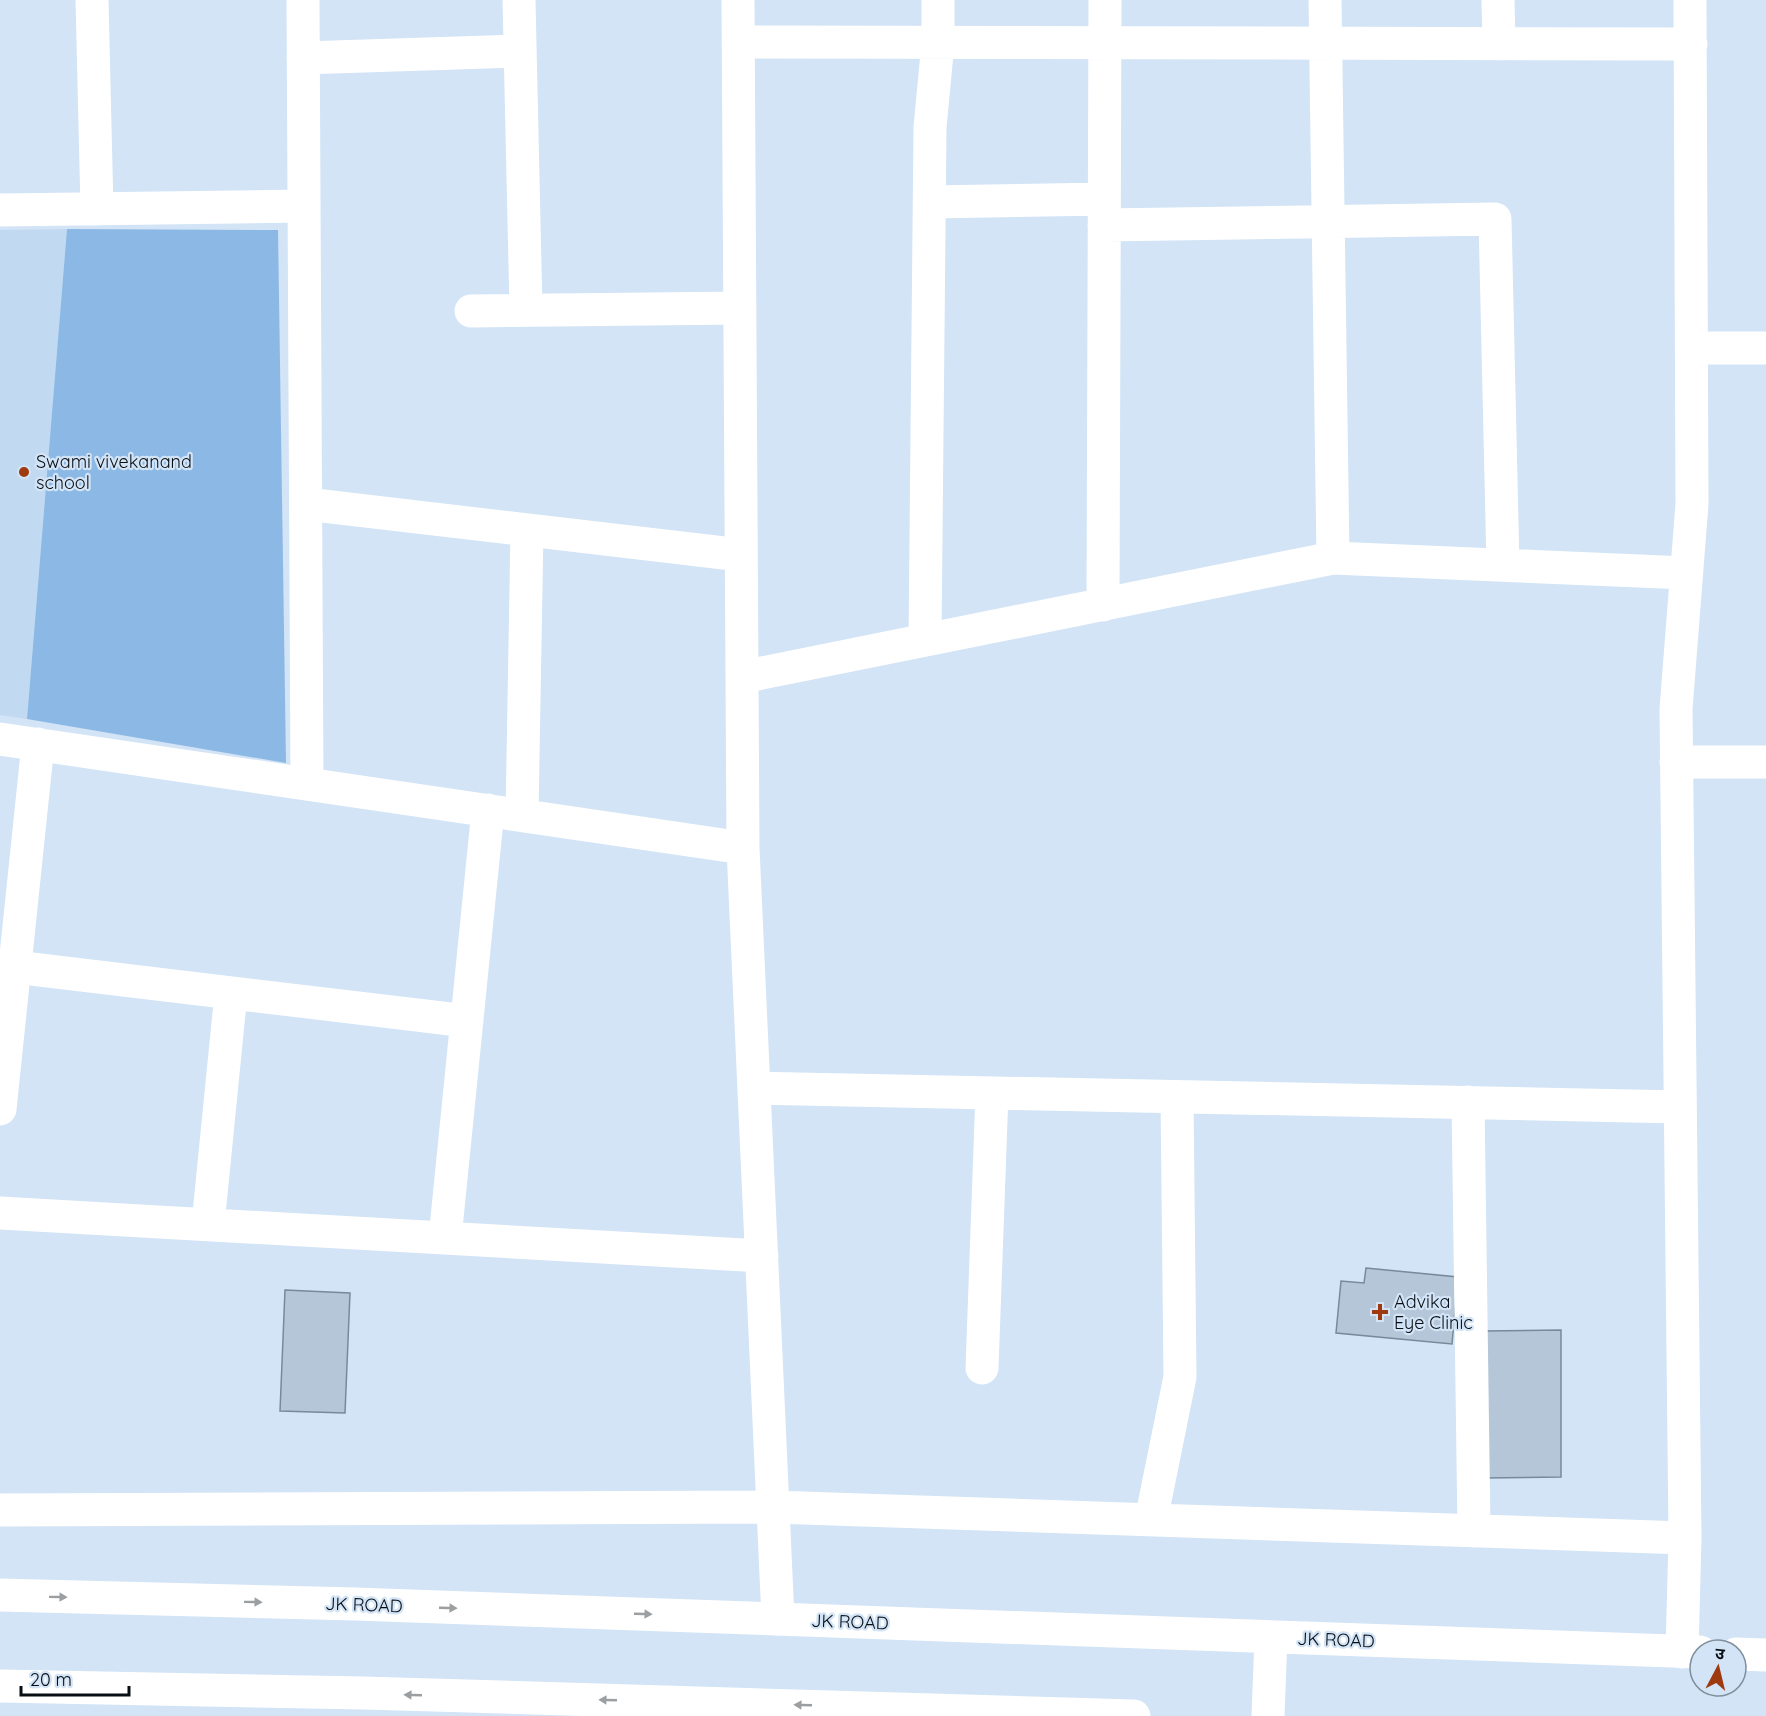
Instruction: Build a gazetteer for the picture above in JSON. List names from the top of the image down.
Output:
{
  "streets": {
    "street": ["JK ROAD"]
  },
  "places": {
    "other": ["Swami vivekanand school"],
    "health": ["Advika Eye Clinic"]
  },
  "scale_bar": "20 m",
  "north": "top"
}
